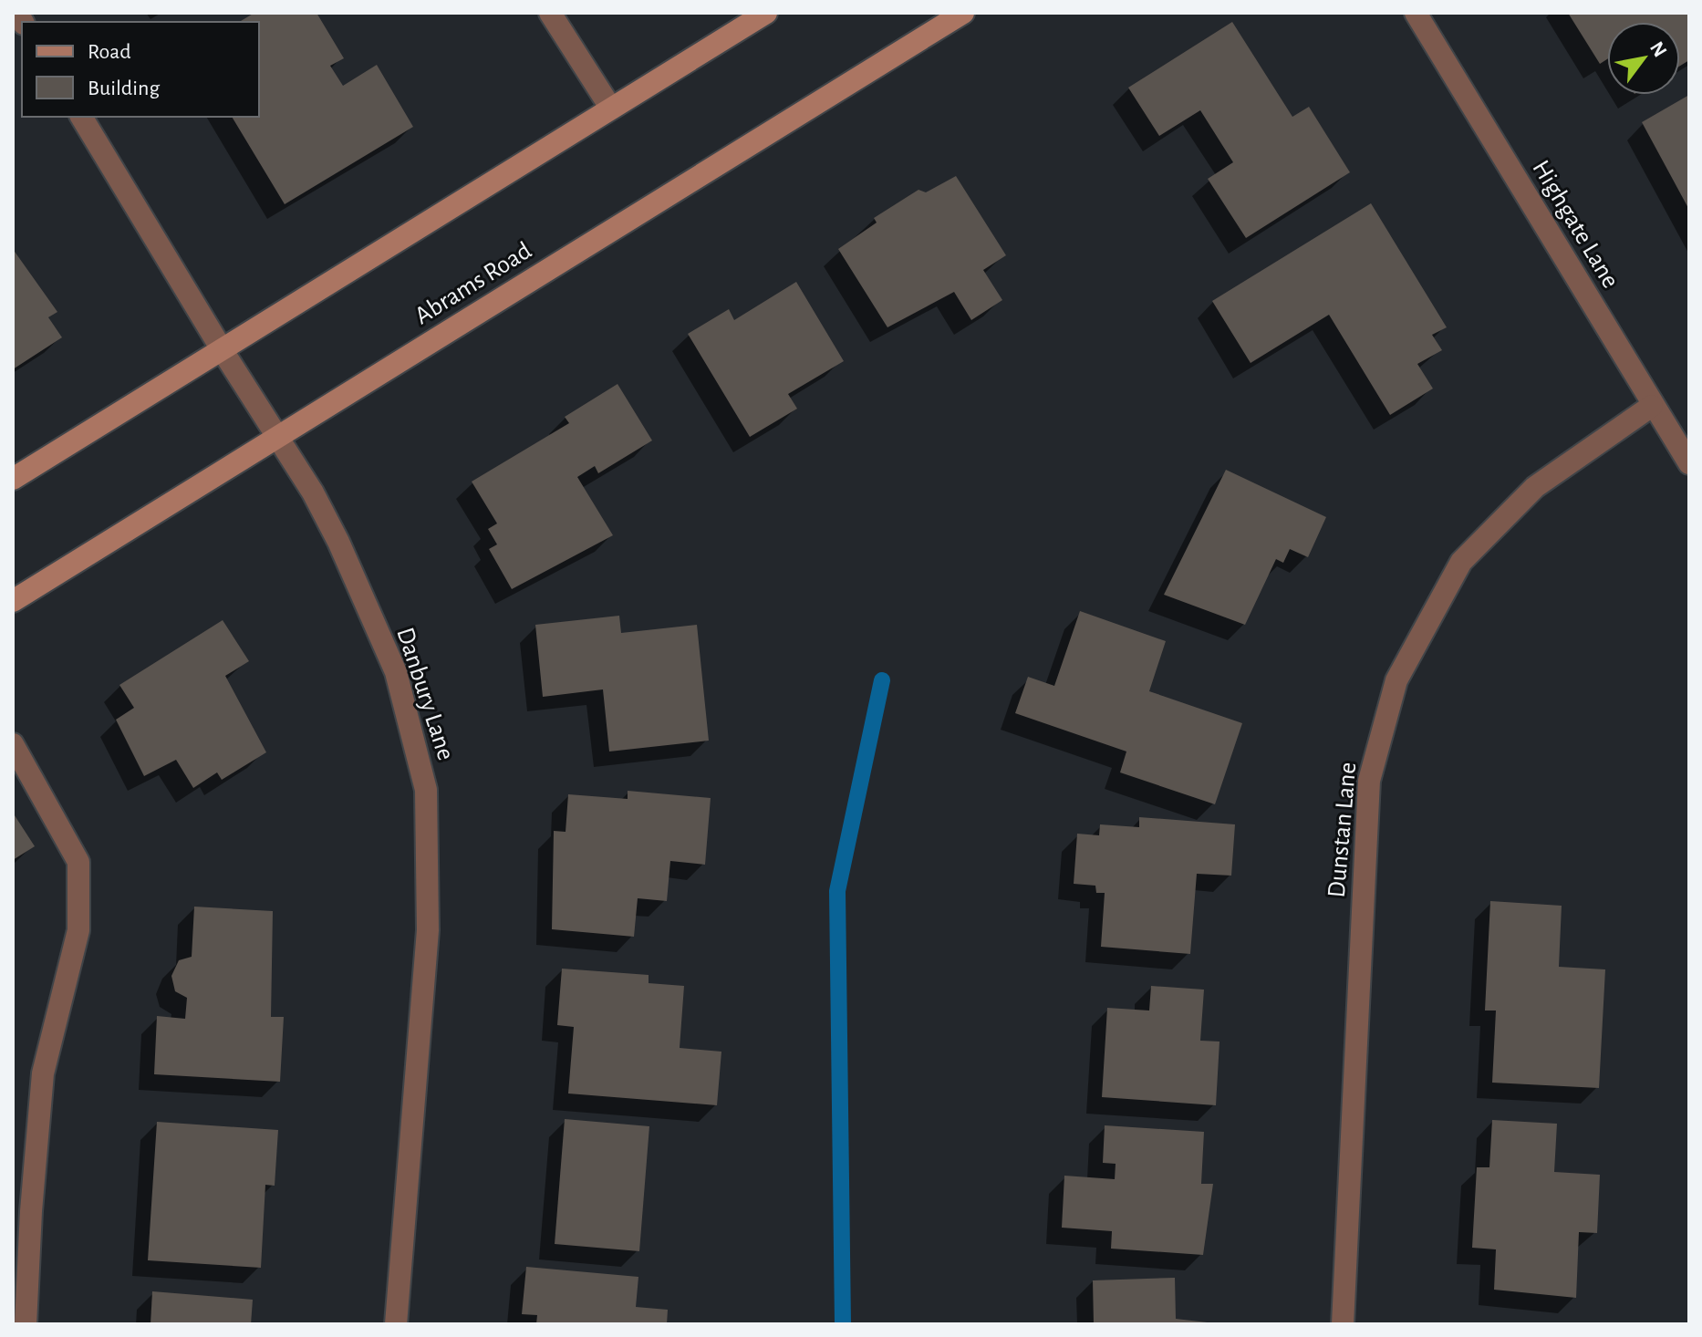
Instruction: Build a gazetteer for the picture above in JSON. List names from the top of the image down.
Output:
{
  "streets": {
    "main road": ["Abrams Road"],
    "street": ["Highgate Lane", "Danbury Lane", "Dunstan Lane"]
  },
  "crossings": [
    ["Highgate Lane", "Dunstan Lane"],
    ["Abrams Road", "Danbury Lane"]
  ],
  "legend": ["Road", "Building"],
  "north": "top right"
}
